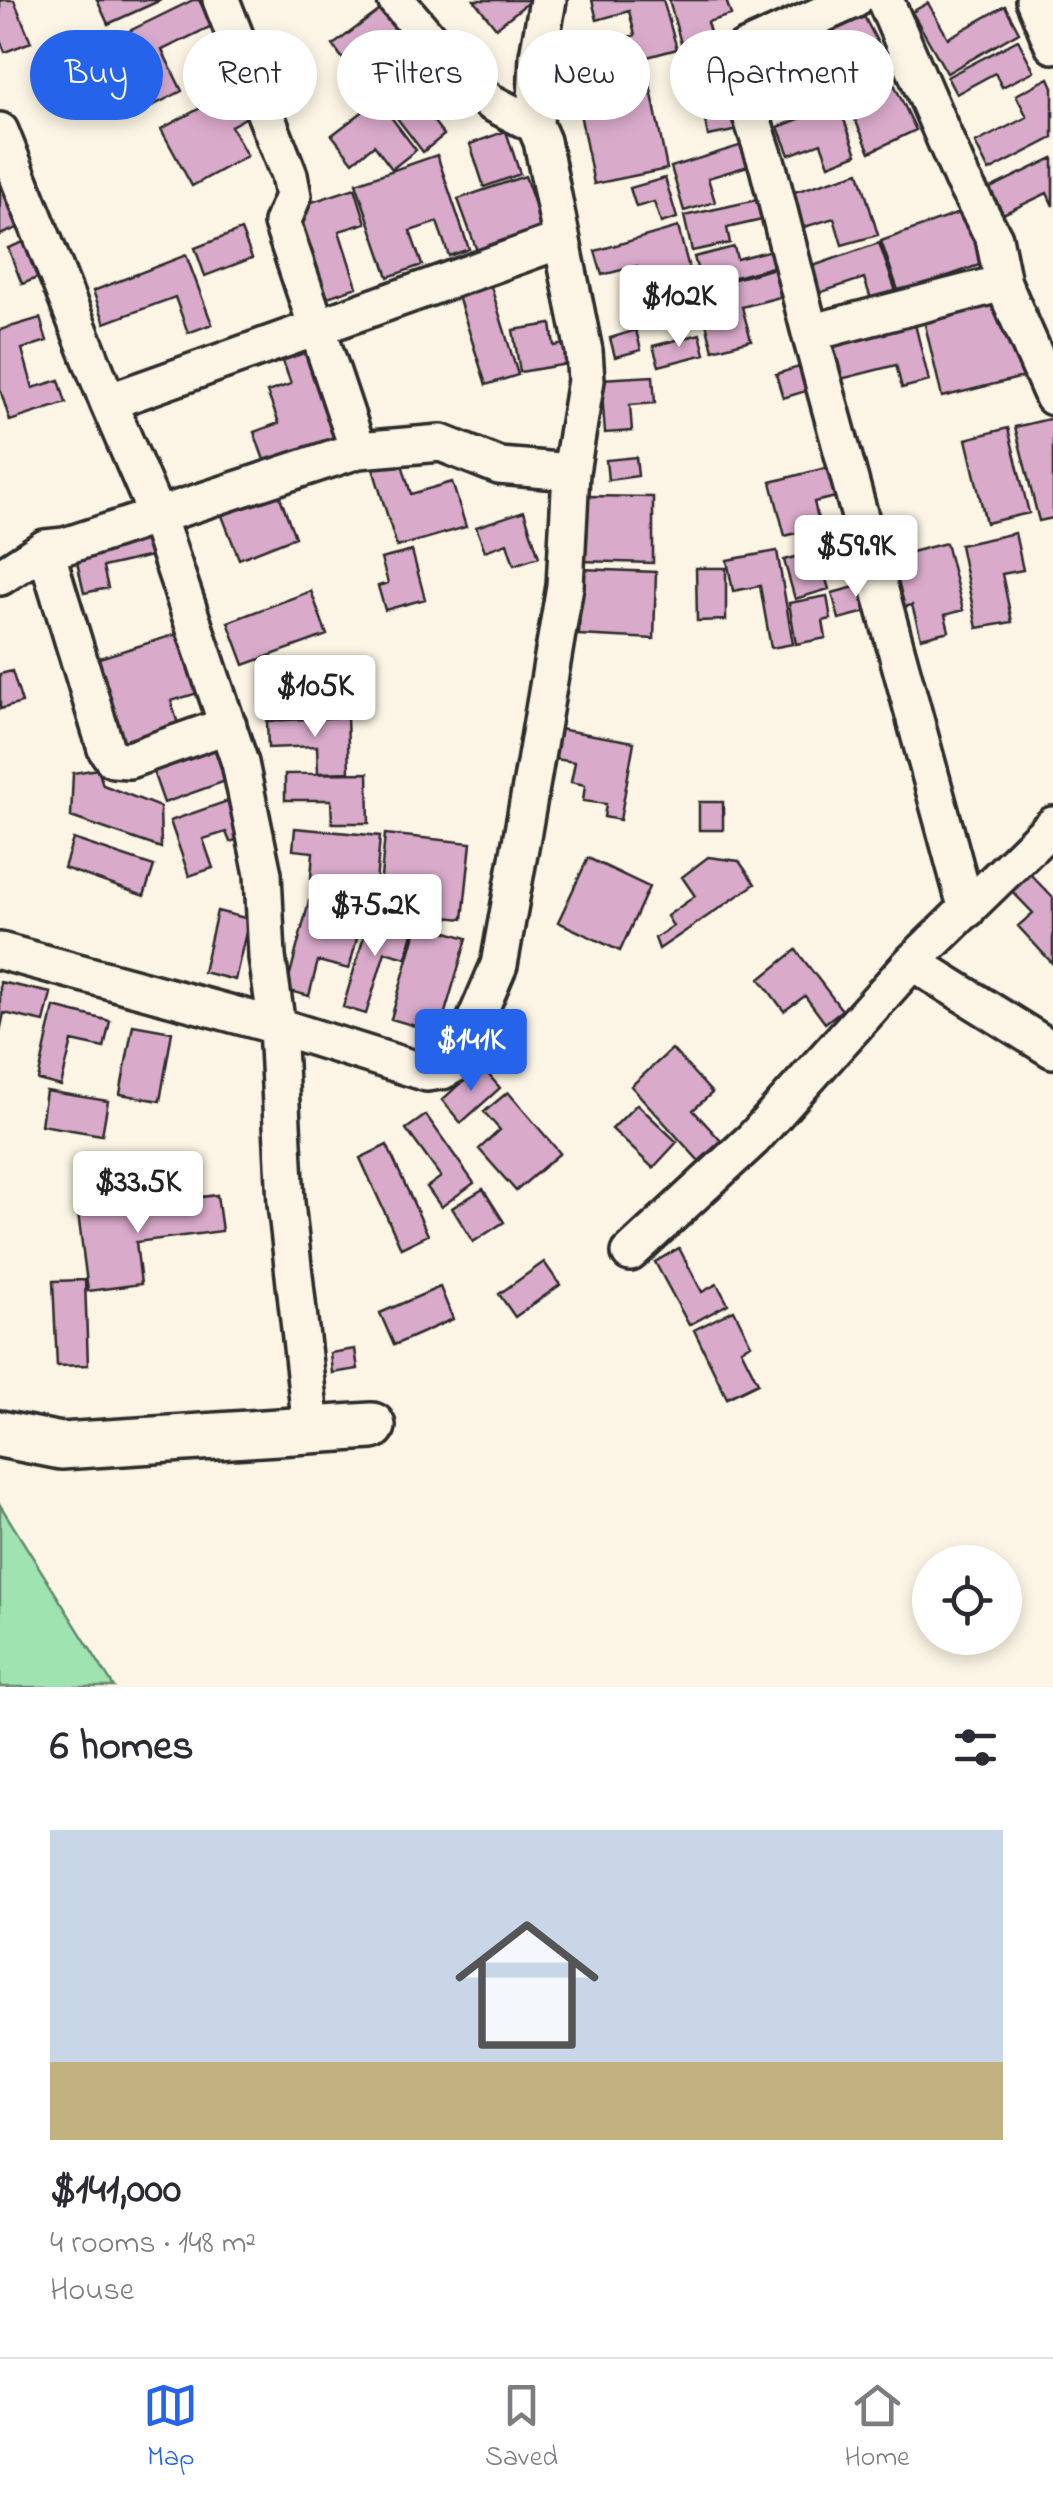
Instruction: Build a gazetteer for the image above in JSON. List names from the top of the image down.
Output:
{
  "page": {
    "chip": [
      "Buy",
      "Rent",
      "Filters",
      "New",
      "Apartment"
    ],
    "price": [
      "$102K",
      "$59.9K",
      "$105K",
      "$75.2K",
      "$141K",
      "$33.5K"
    ],
    "heading": "6 homes",
    "list": [
      {
        "name": "$141,000",
        "note": "4 rooms · 148 m² · House"
      }
    ],
    "tabs": ["Map", "Saved", "Home"]
  }
}
